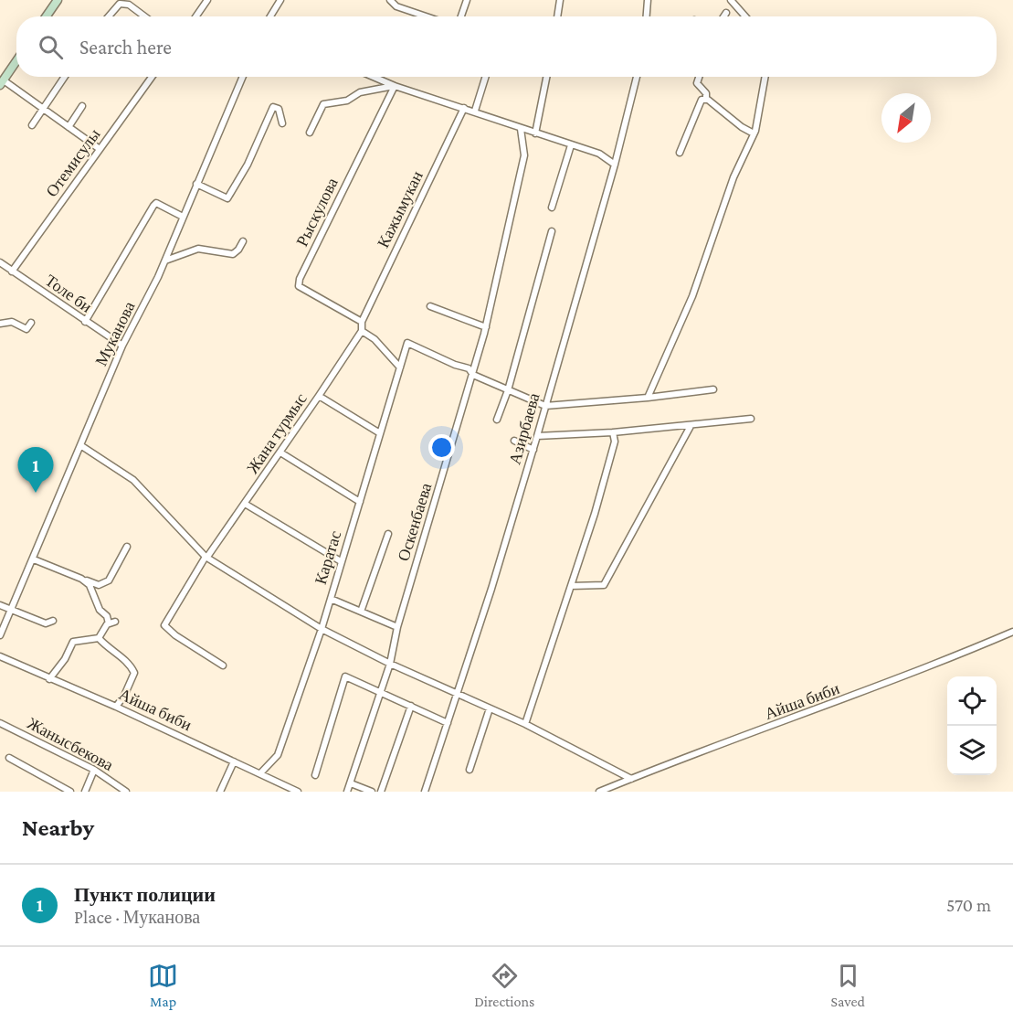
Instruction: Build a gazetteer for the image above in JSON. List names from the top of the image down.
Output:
{
  "streets": {
    "street": [
      "Отемисулы",
      "Кажымукан",
      "Рыскулова",
      "Толе би",
      "Муканова",
      "Азирбаева",
      "Жана турмыс",
      "Оскенбаева",
      "Каратас",
      "Айша биби",
      "Жанысбекова"
    ]
  },
  "crossings": [
    ["Отемисулы", "Толе би"],
    ["Кажымукан", "Рыскулова"],
    ["Толе би", "Муканова"],
    ["Оскенбаева", "Каратас"],
    ["Каратас", "Айша биби"]
  ],
  "north": "bottom left",
  "page": {
    "search": "Search here",
    "pins": "1",
    "heading": "Nearby",
    "list": [
      {
        "mark": "1",
        "name": "Пункт полиции",
        "note": "Place · Муканова",
        "value": "570 m"
      }
    ],
    "nav": ["Map", "Directions", "Saved"]
  }
}
